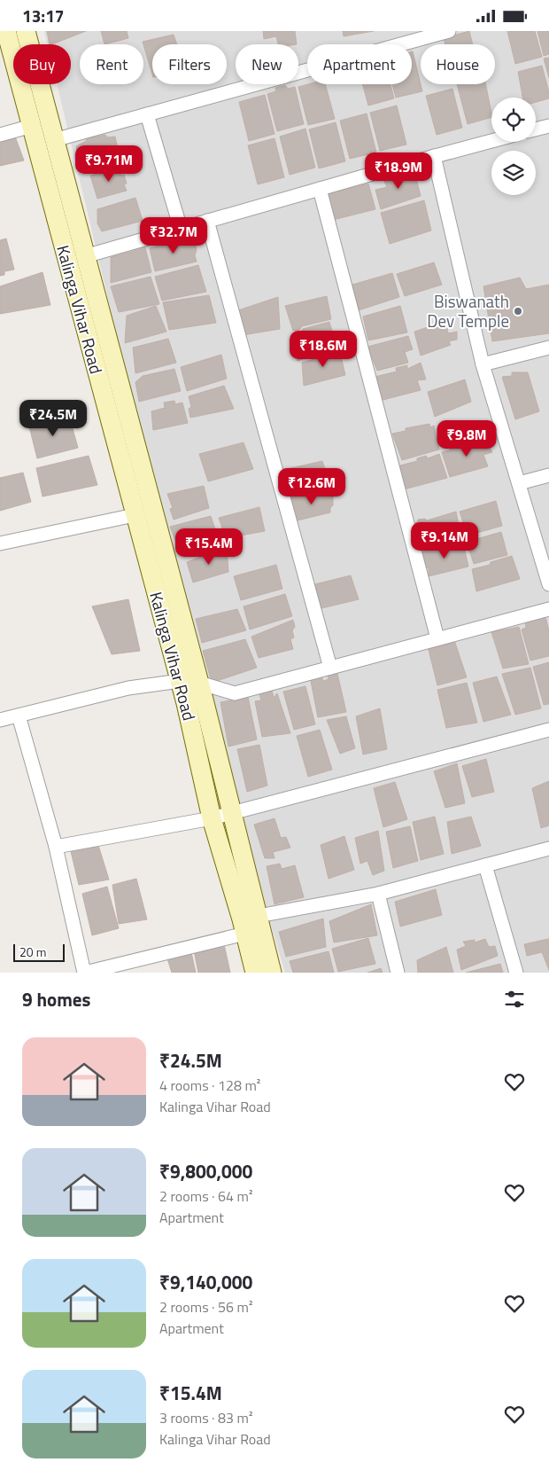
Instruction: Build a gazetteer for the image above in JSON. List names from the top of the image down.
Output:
{
  "streets": {
    "street": ["Kalinga Vihar Road"]
  },
  "places": ["Biswanath Dev Temple"],
  "scale_bar": "20 m",
  "page": {
    "status": "13:17",
    "chip": [
      "Buy",
      "Rent",
      "Filters",
      "New",
      "Apartment",
      "House"
    ],
    "price": [
      "₹9.71M",
      "₹18.9M",
      "₹32.7M",
      "₹18.6M",
      "₹24.5M",
      "₹9.8M",
      "₹12.6M",
      "₹9.14M",
      "₹15.4M"
    ],
    "scale": "20 m",
    "heading": "9 homes",
    "list": [
      {
        "name": "₹24.5M",
        "note": "4 rooms · 128 m² · Kalinga Vihar Road"
      },
      {
        "name": "₹9,800,000",
        "note": "2 rooms · 64 m² · Apartment"
      },
      {
        "name": "₹9,140,000",
        "note": "2 rooms · 56 m² · Apartment"
      },
      {
        "name": "₹15.4M",
        "note": "3 rooms · 83 m² · Kalinga Vihar Road"
      }
    ]
  }
}
